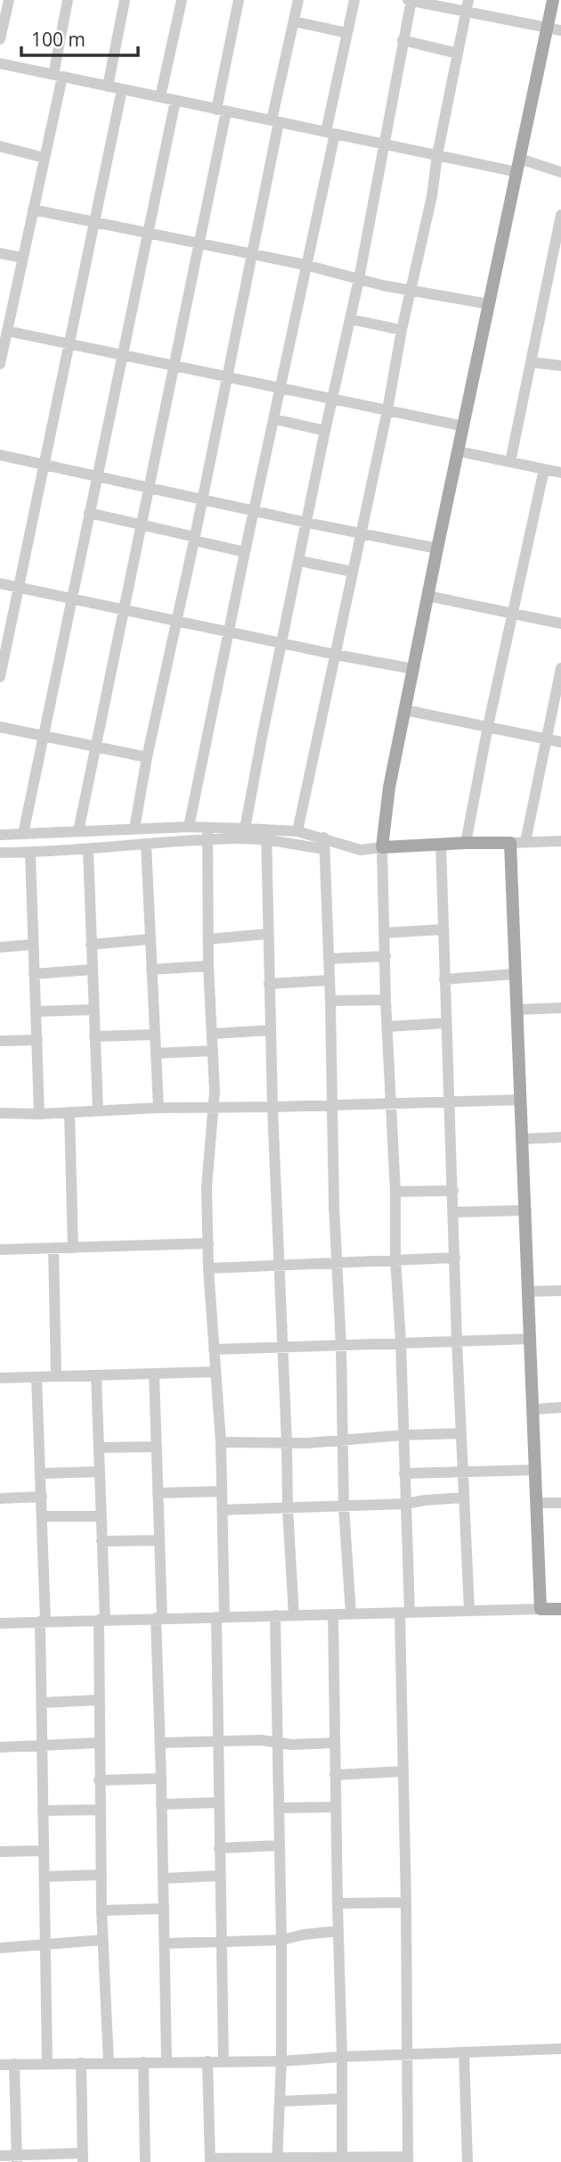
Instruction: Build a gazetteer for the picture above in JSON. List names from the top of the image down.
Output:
{
  "scale_bar": "100 m"
}
